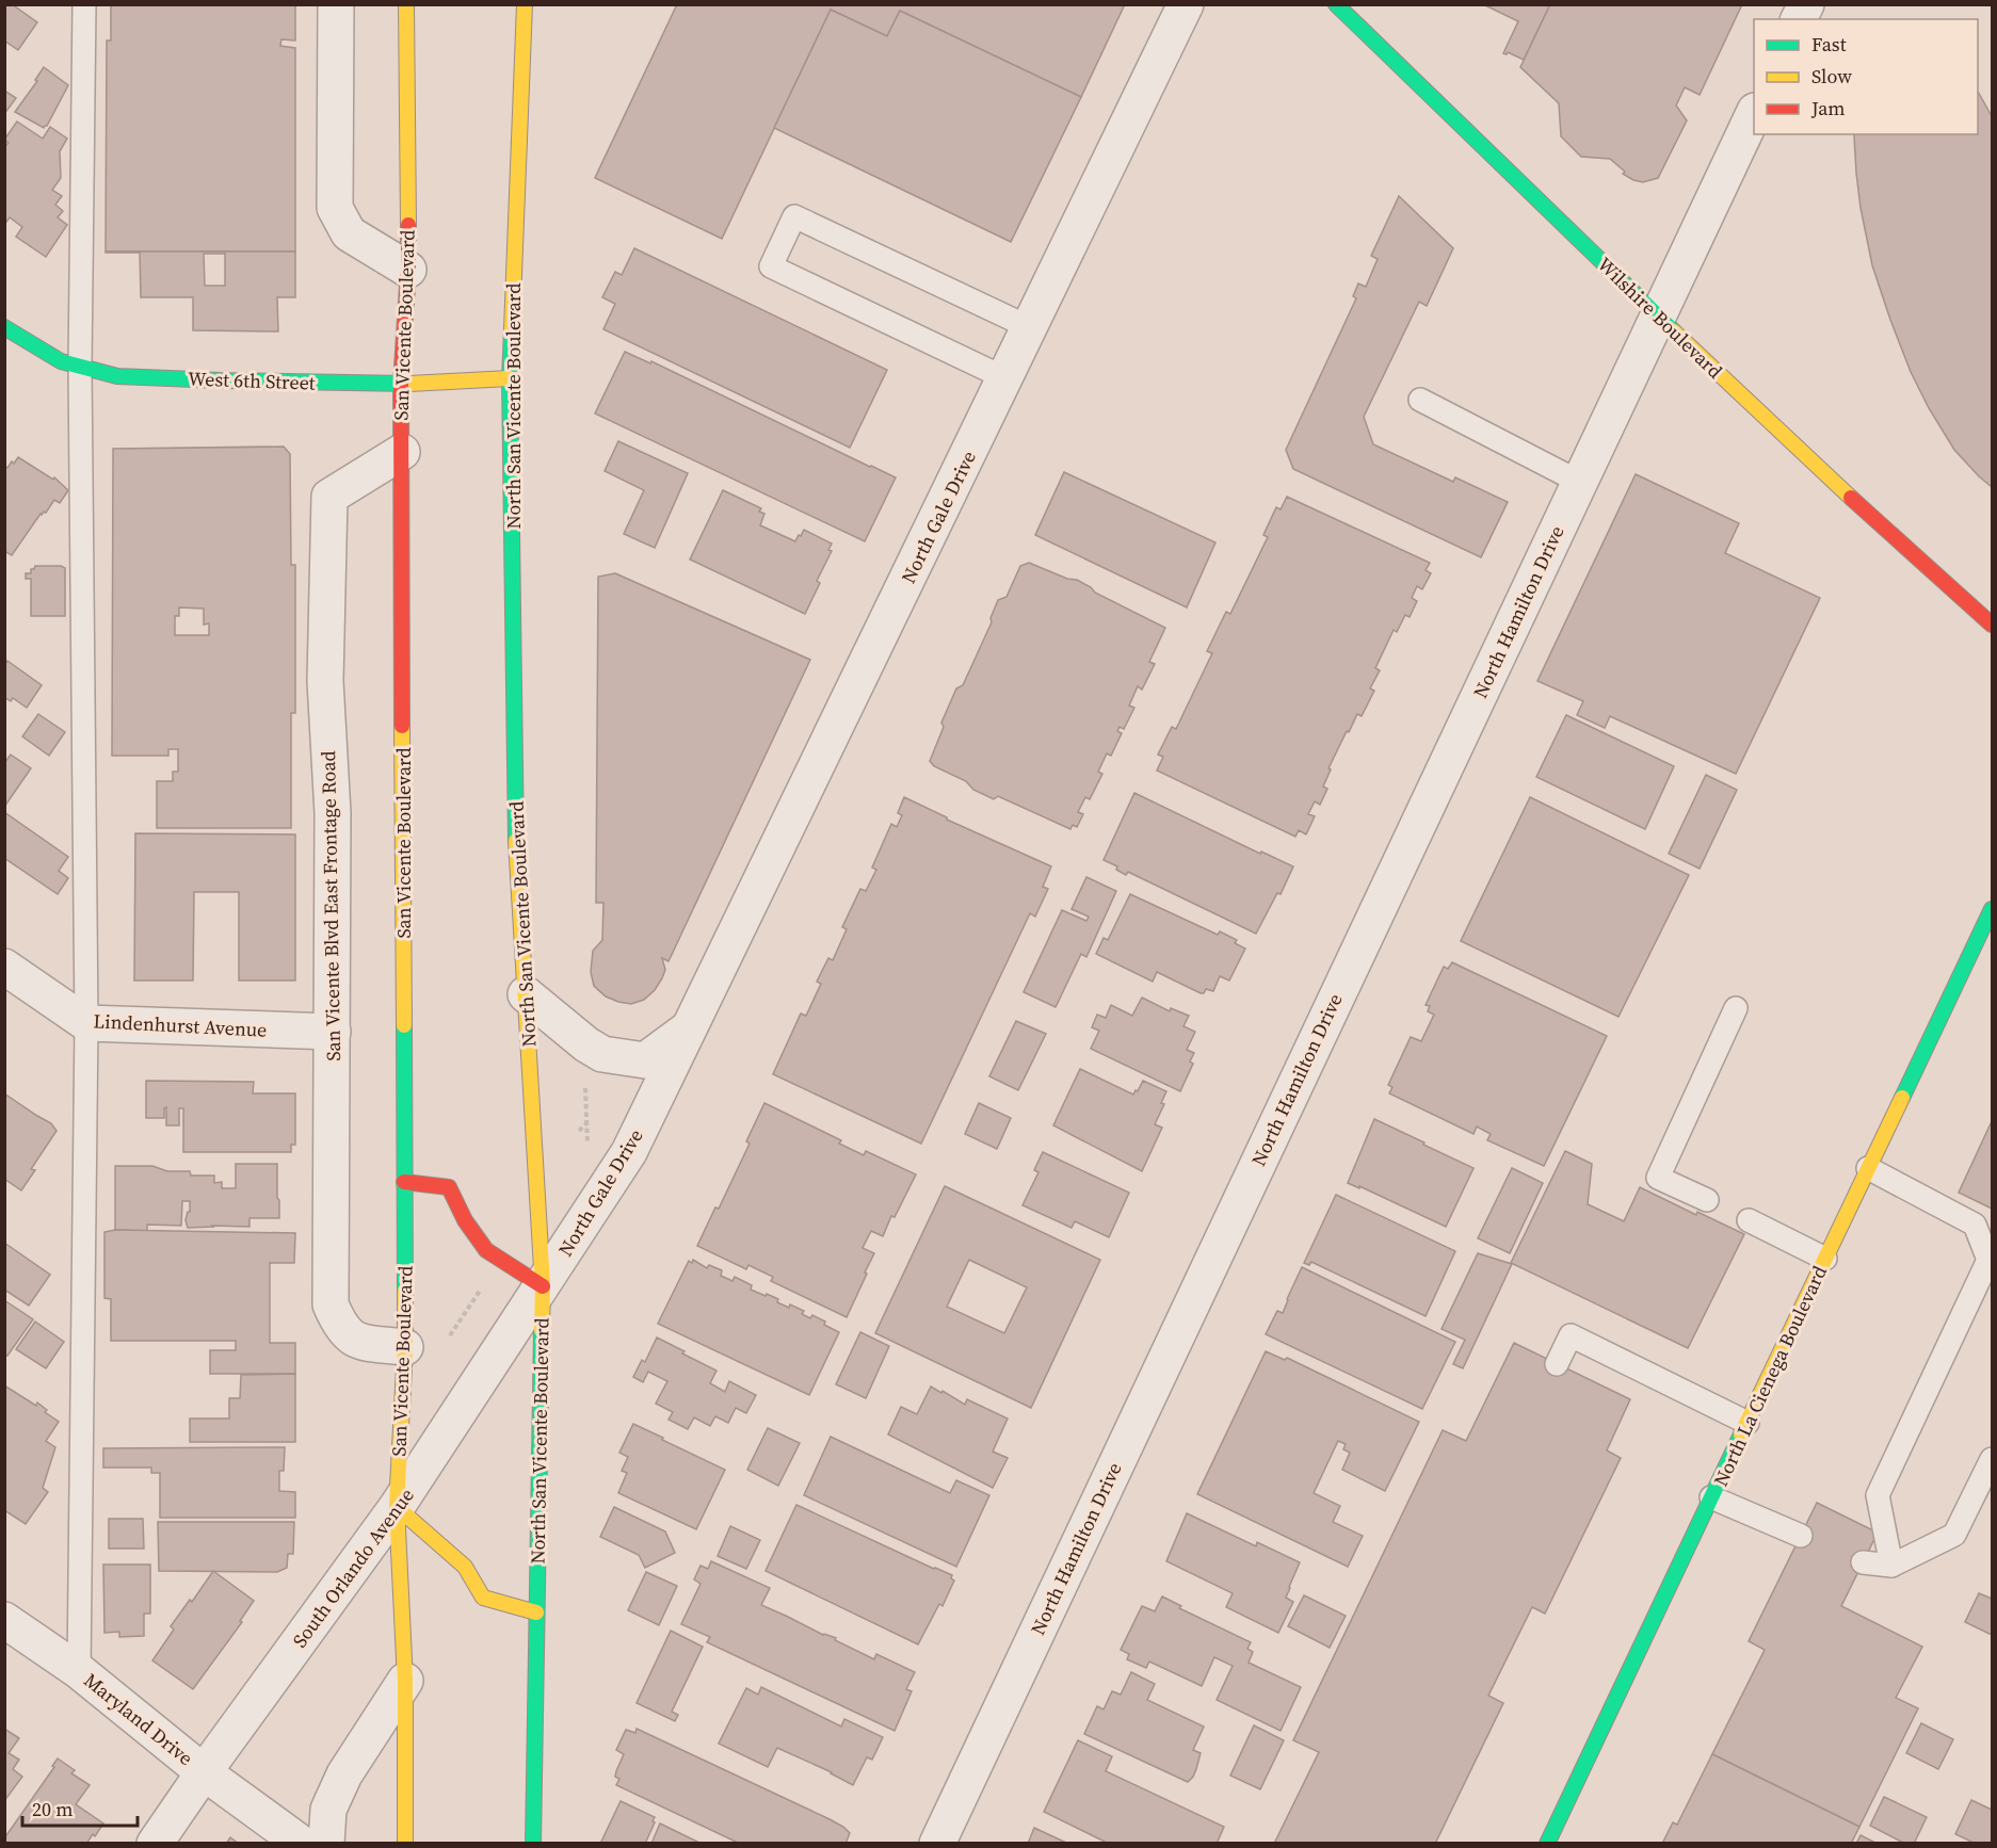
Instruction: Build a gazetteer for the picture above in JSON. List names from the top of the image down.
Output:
{
  "streets": {
    "main road": [
      "Wilshire Boulevard",
      "San Vicente Boulevard",
      "West 6th Street",
      "North San Vicente Boulevard",
      "North La Cienega Boulevard"
    ],
    "street": [
      "North Gale Drive",
      "North Hamilton Drive",
      "San Vicente Blvd East Frontage Road",
      "Lindenhurst Avenue",
      "South Orlando Avenue",
      "Maryland Drive"
    ]
  },
  "crossings": [
    ["Wilshire Boulevard", "North Hamilton Drive"],
    ["San Vicente Boulevard", "West 6th Street"],
    ["San Vicente Boulevard", "San Vicente Blvd East Frontage Road"],
    ["San Vicente Boulevard", "South Orlando Avenue"],
    ["West 6th Street", "North San Vicente Boulevard"],
    ["North San Vicente Boulevard", "North Gale Drive"],
    ["North San Vicente Boulevard", "South Orlando Avenue"],
    ["North Gale Drive", "South Orlando Avenue"],
    ["San Vicente Blvd East Frontage Road", "Lindenhurst Avenue"],
    ["South Orlando Avenue", "Maryland Drive"]
  ],
  "legend": ["Fast", "Slow", "Jam"],
  "scale_bar": "20 m"
}
